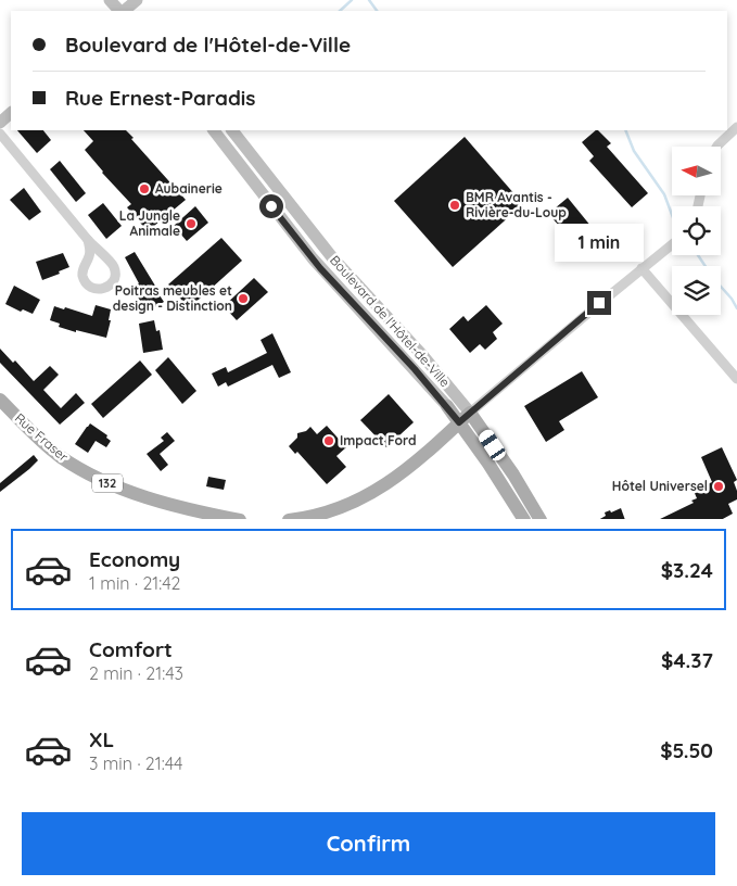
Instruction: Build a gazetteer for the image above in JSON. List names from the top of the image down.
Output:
{
  "streets": {
    "main road": ["Boulevard de l'Hôtel-de-Ville", "Rue Fraser", "132"]
  },
  "places": [
    "Aubainerie",
    "BMR Avantis - Rivière-du-Loup",
    "La Jungle Animale",
    "Poitras meubles et design - Distinction",
    "Impact Ford",
    "Hôtel Universel"
  ],
  "north": "left",
  "page": {
    "banner": ["Boulevard de l'Hôtel-de-Ville", "Rue Ernest-Paradis"],
    "bubble": "1 min",
    "list": [
      {
        "name": "Economy",
        "note": "1 min · 21:42",
        "value": "$3.24"
      },
      {
        "name": "Comfort",
        "note": "2 min · 21:43",
        "value": "$4.37"
      },
      {
        "name": "XL",
        "note": "3 min · 21:44",
        "value": "$5.50"
      }
    ],
    "buttons": "Confirm"
  }
}
